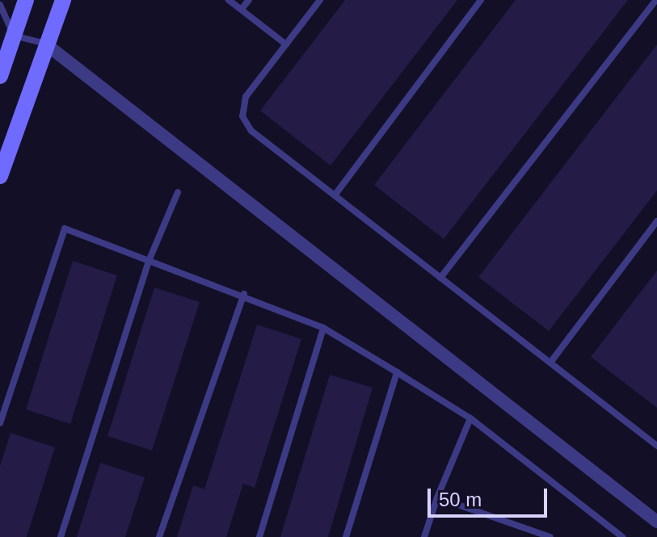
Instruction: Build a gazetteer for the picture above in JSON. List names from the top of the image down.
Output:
{
  "scale_bar": "50 m"
}
